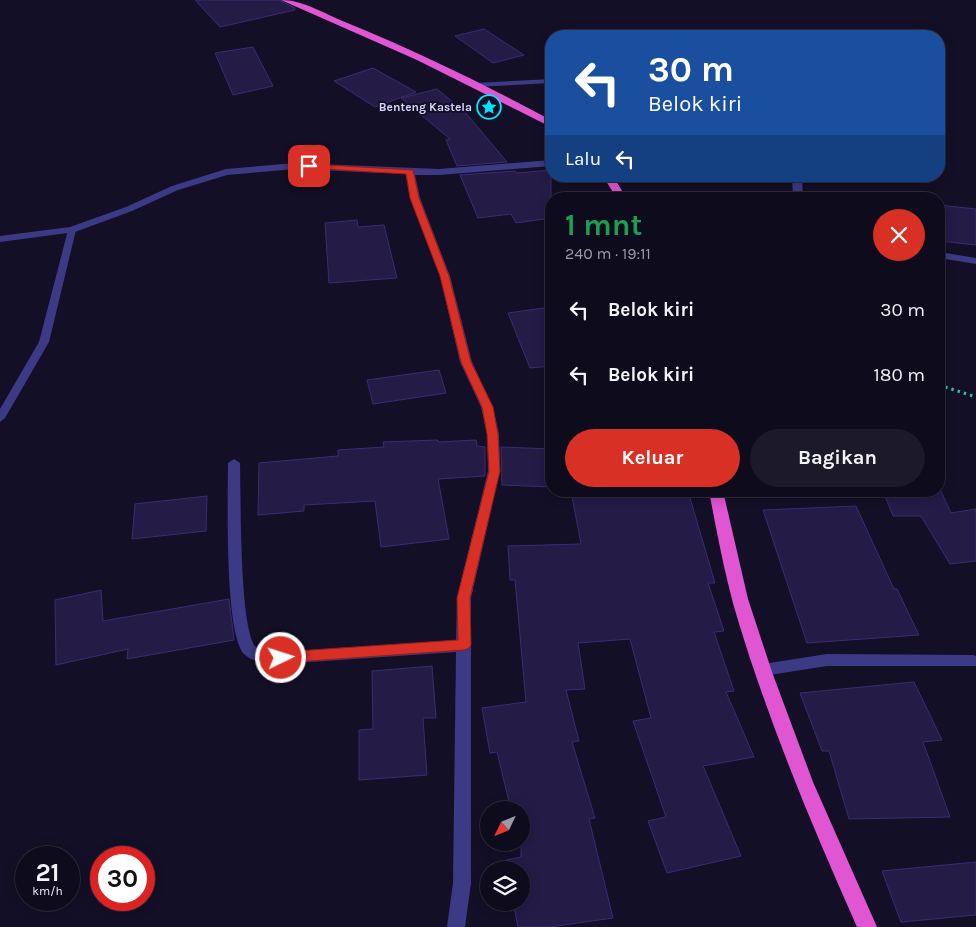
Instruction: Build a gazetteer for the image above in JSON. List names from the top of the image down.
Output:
{
  "places": {
    "place": ["Benteng Kastela"]
  },
  "north": "bottom left",
  "page": {
    "turn": ["30 m", "Belok kiri"],
    "then": "Lalu",
    "heading": ["1 mnt", "240 m · 19:11"],
    "list": [
      {
        "name": "Belok kiri",
        "value": "30 m"
      },
      {
        "name": "Belok kiri",
        "value": "180 m"
      }
    ],
    "buttons": ["Keluar", "Bagikan"],
    "speed": "21 km/h",
    "limit": "30"
  }
}
